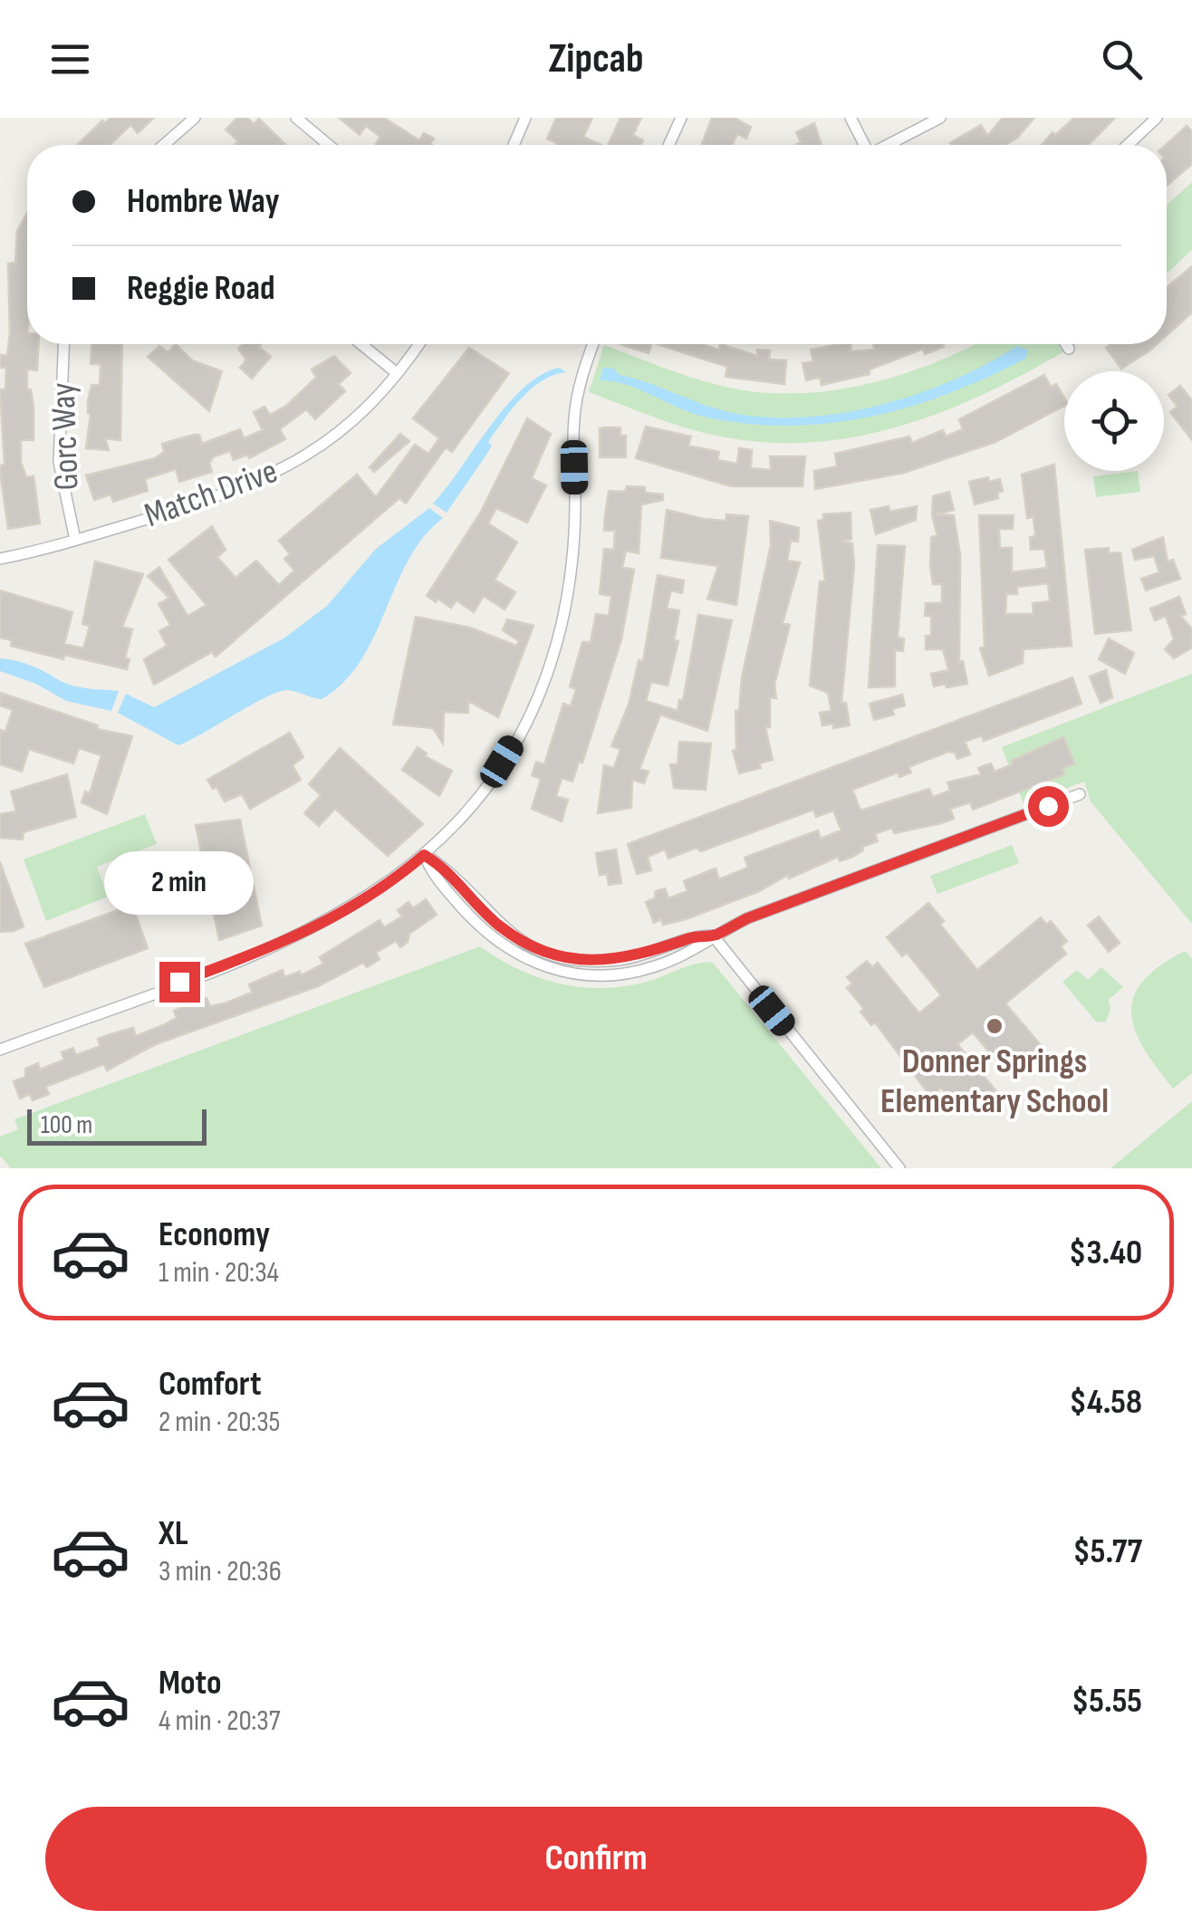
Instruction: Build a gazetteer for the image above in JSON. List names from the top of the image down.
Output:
{
  "streets": {
    "street": ["Gorc Way", "Match Drive"]
  },
  "crossings": [
    ["Gorc Way", "Match Drive"]
  ],
  "places": ["Donner Springs Elementary School"],
  "scale_bar": "100 m",
  "page": {
    "header": "Zipcab",
    "banner": ["Hombre Way", "Reggie Road"],
    "bubble": "2 min",
    "scale": "100 m",
    "list": [
      {
        "name": "Economy",
        "note": "1 min · 20:34",
        "value": "$3.40"
      },
      {
        "name": "Comfort",
        "note": "2 min · 20:35",
        "value": "$4.58"
      },
      {
        "name": "XL",
        "note": "3 min · 20:36",
        "value": "$5.77"
      },
      {
        "name": "Moto",
        "note": "4 min · 20:37",
        "value": "$5.55"
      }
    ],
    "buttons": "Confirm"
  }
}
